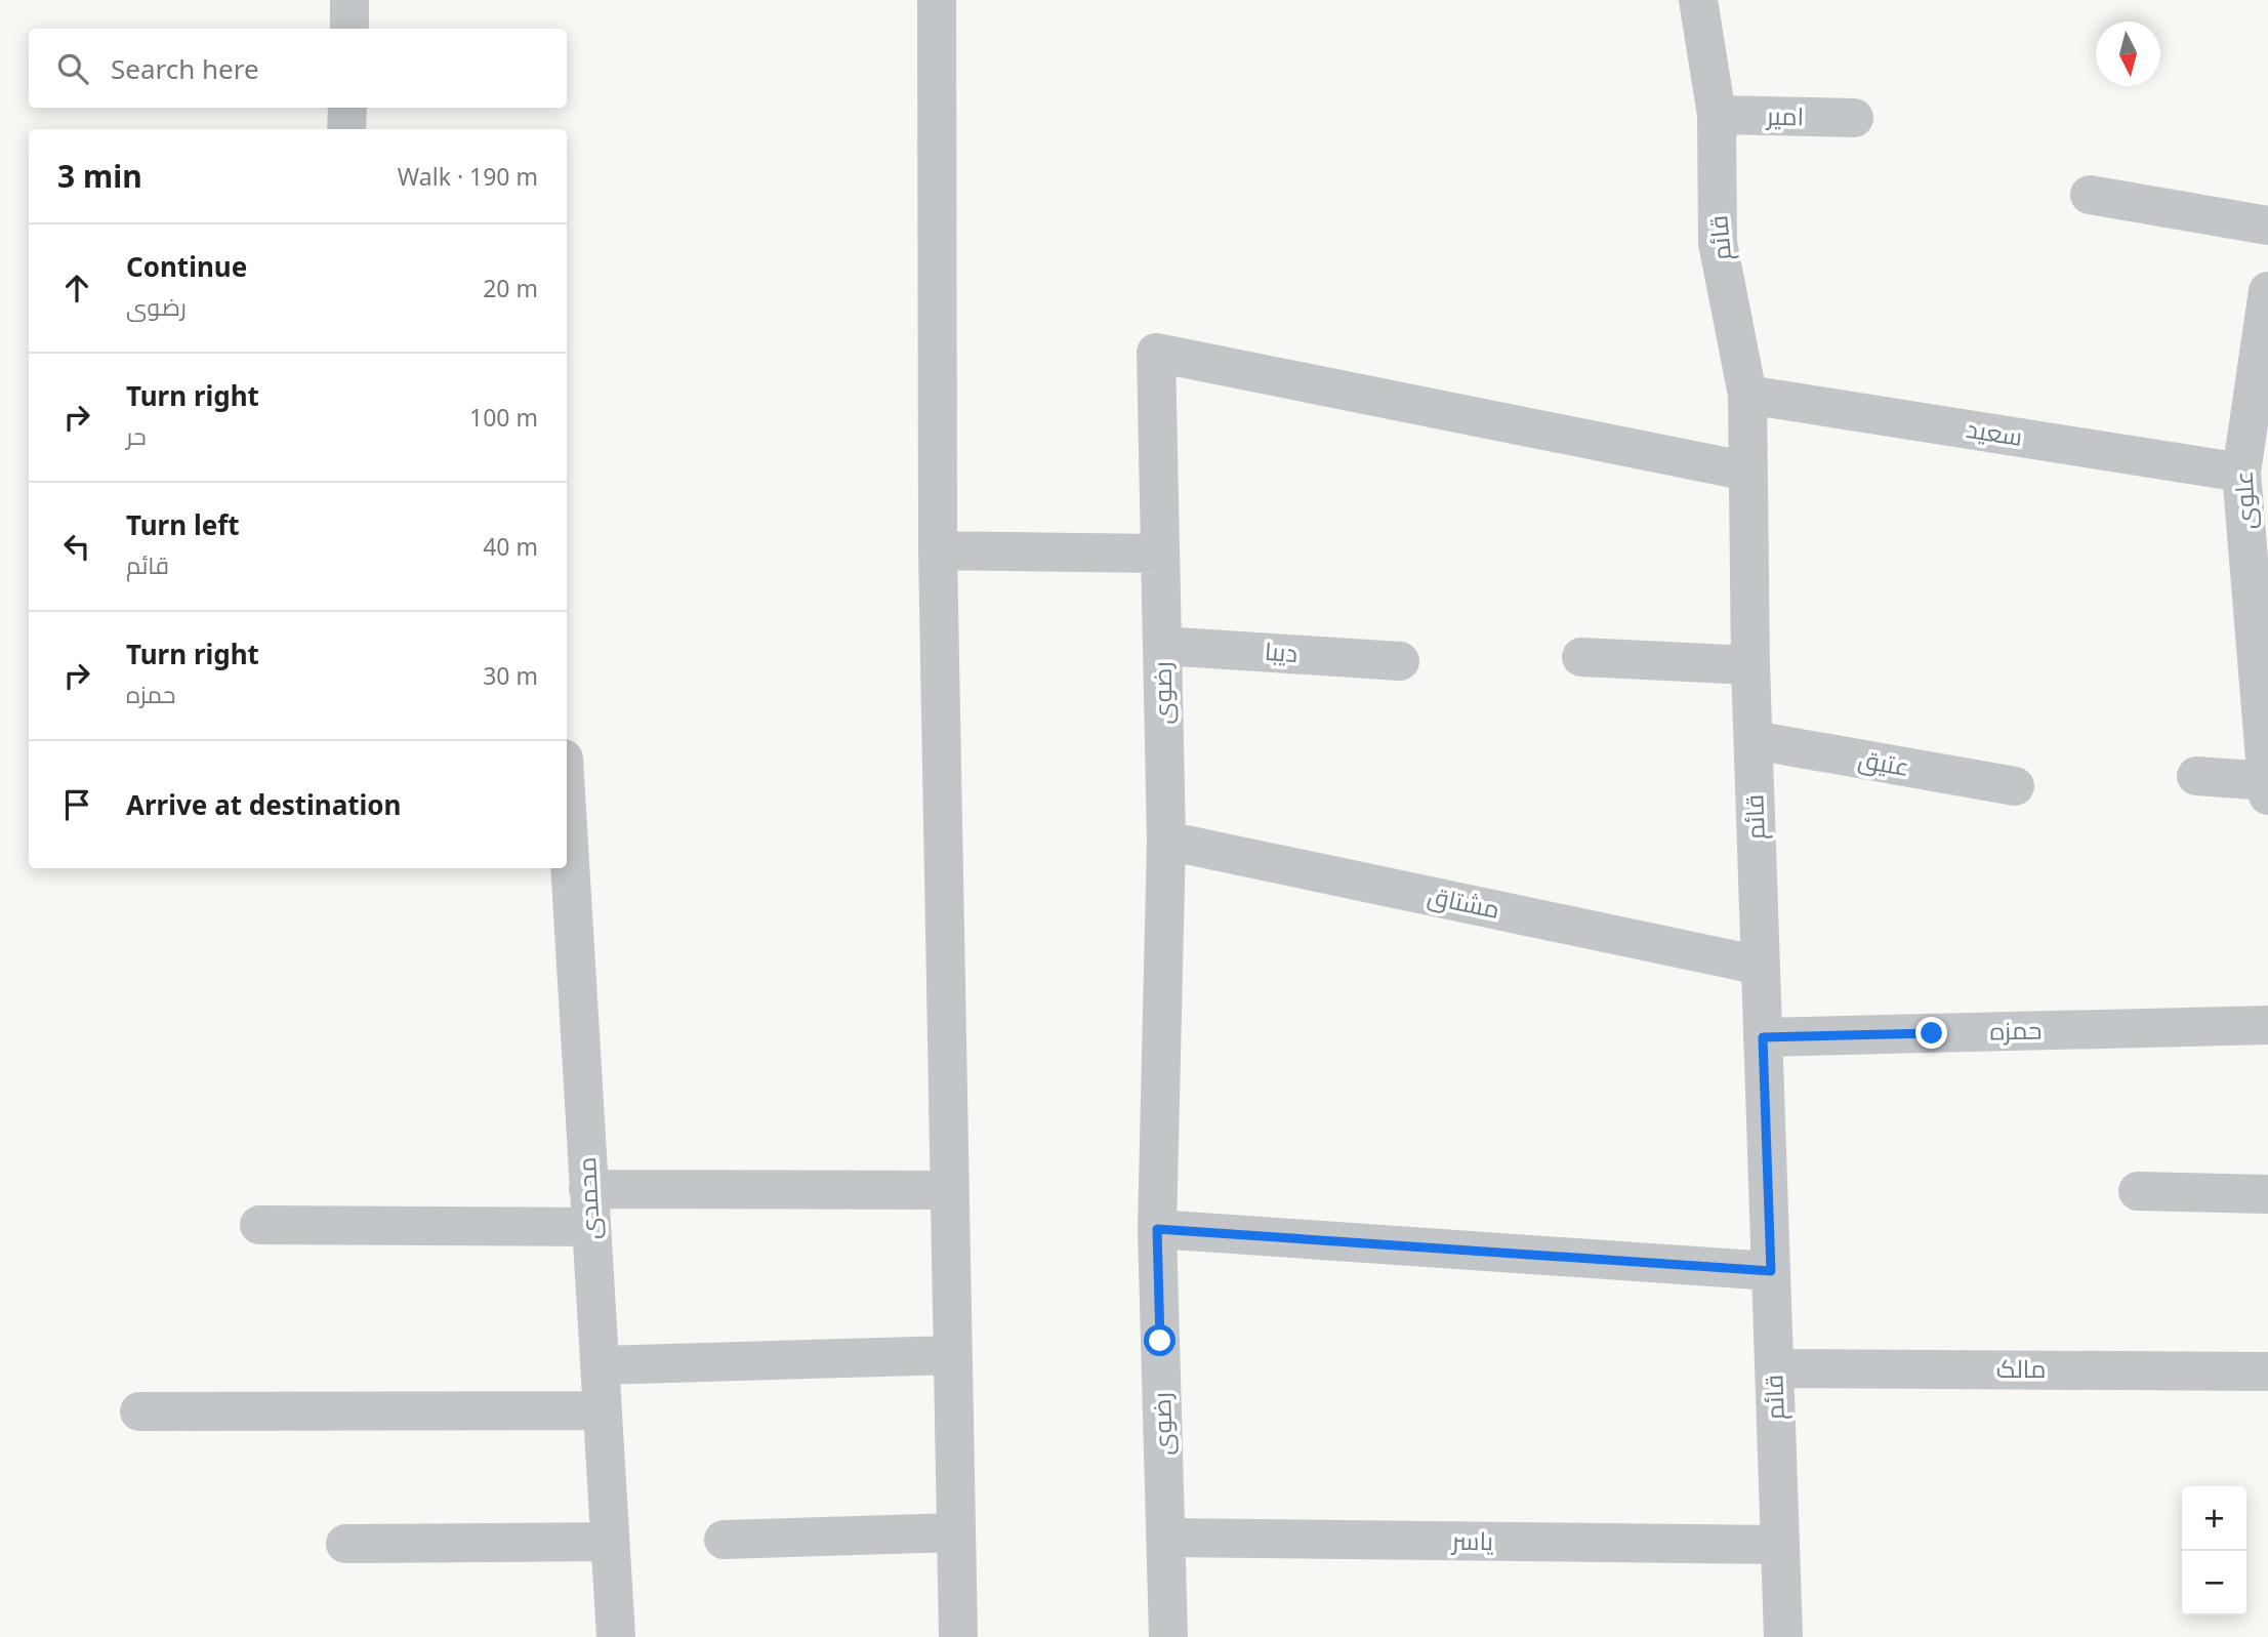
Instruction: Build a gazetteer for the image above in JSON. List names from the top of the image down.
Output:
{
  "streets": {
    "street": [
      "امیر",
      "قائم",
      "سعید",
      "علوی",
      "دیبا",
      "رضوی",
      "عتیق",
      "مشتاق",
      "حمزه",
      "محمدی",
      "مالک",
      "یاسر"
    ]
  },
  "crossings": [
    ["امیر", "قائم"],
    ["قائم", "سعید"],
    ["قائم", "رضوی"],
    ["قائم", "عتیق"],
    ["قائم", "مشتاق"],
    ["قائم", "حمزه"],
    ["قائم", "مالک"],
    ["قائم", "یاسر"],
    ["سعید", "علوی"],
    ["دیبا", "رضوی"],
    ["رضوی", "مشتاق"],
    ["رضوی", "یاسر"]
  ],
  "north": "bottom",
  "page": {
    "search": "Search here",
    "heading": ["3 min", "Walk · 190 m"],
    "list": [
      ["Continue", "رضوی", "20 m"],
      ["Turn right", "حر", "100 m"],
      ["Turn left", "قائم", "40 m"],
      ["Turn right", "حمزه", "30 m"],
      "Arrive at destination"
    ],
    "map_buttons": ["+", "−"]
  }
}
